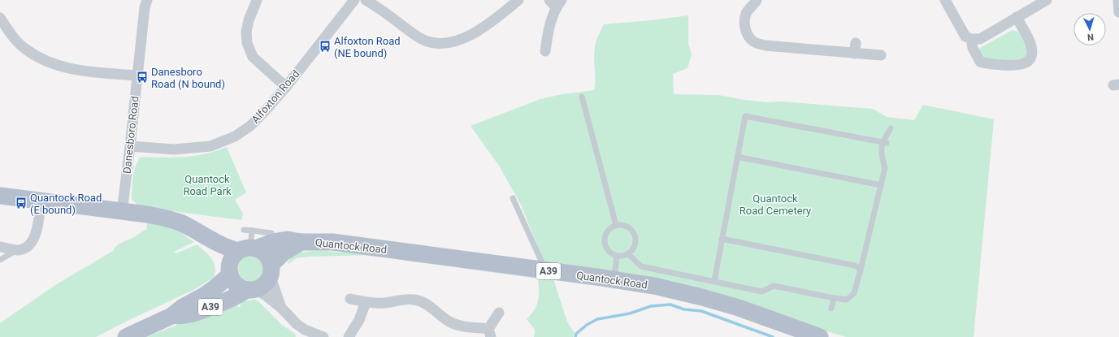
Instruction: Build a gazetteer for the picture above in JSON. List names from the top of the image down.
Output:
{
  "streets": {
    "main road": ["Quantock Road", "A39"],
    "street": ["Alfoxton Road", "Danesboro Road"]
  },
  "crossings": [
    ["Alfoxton Road", "Danesboro Road"],
    ["Quantock Road", "A39"]
  ],
  "parks": ["Quantock Road Park", "Quantock Road Cemetery"],
  "places": {
    "bus stop": ["Alfoxton Road (NE bound)", "Danesboro Road (N bound)", "Quantock Road (E bound)"]
  },
  "north": "bottom"
}
